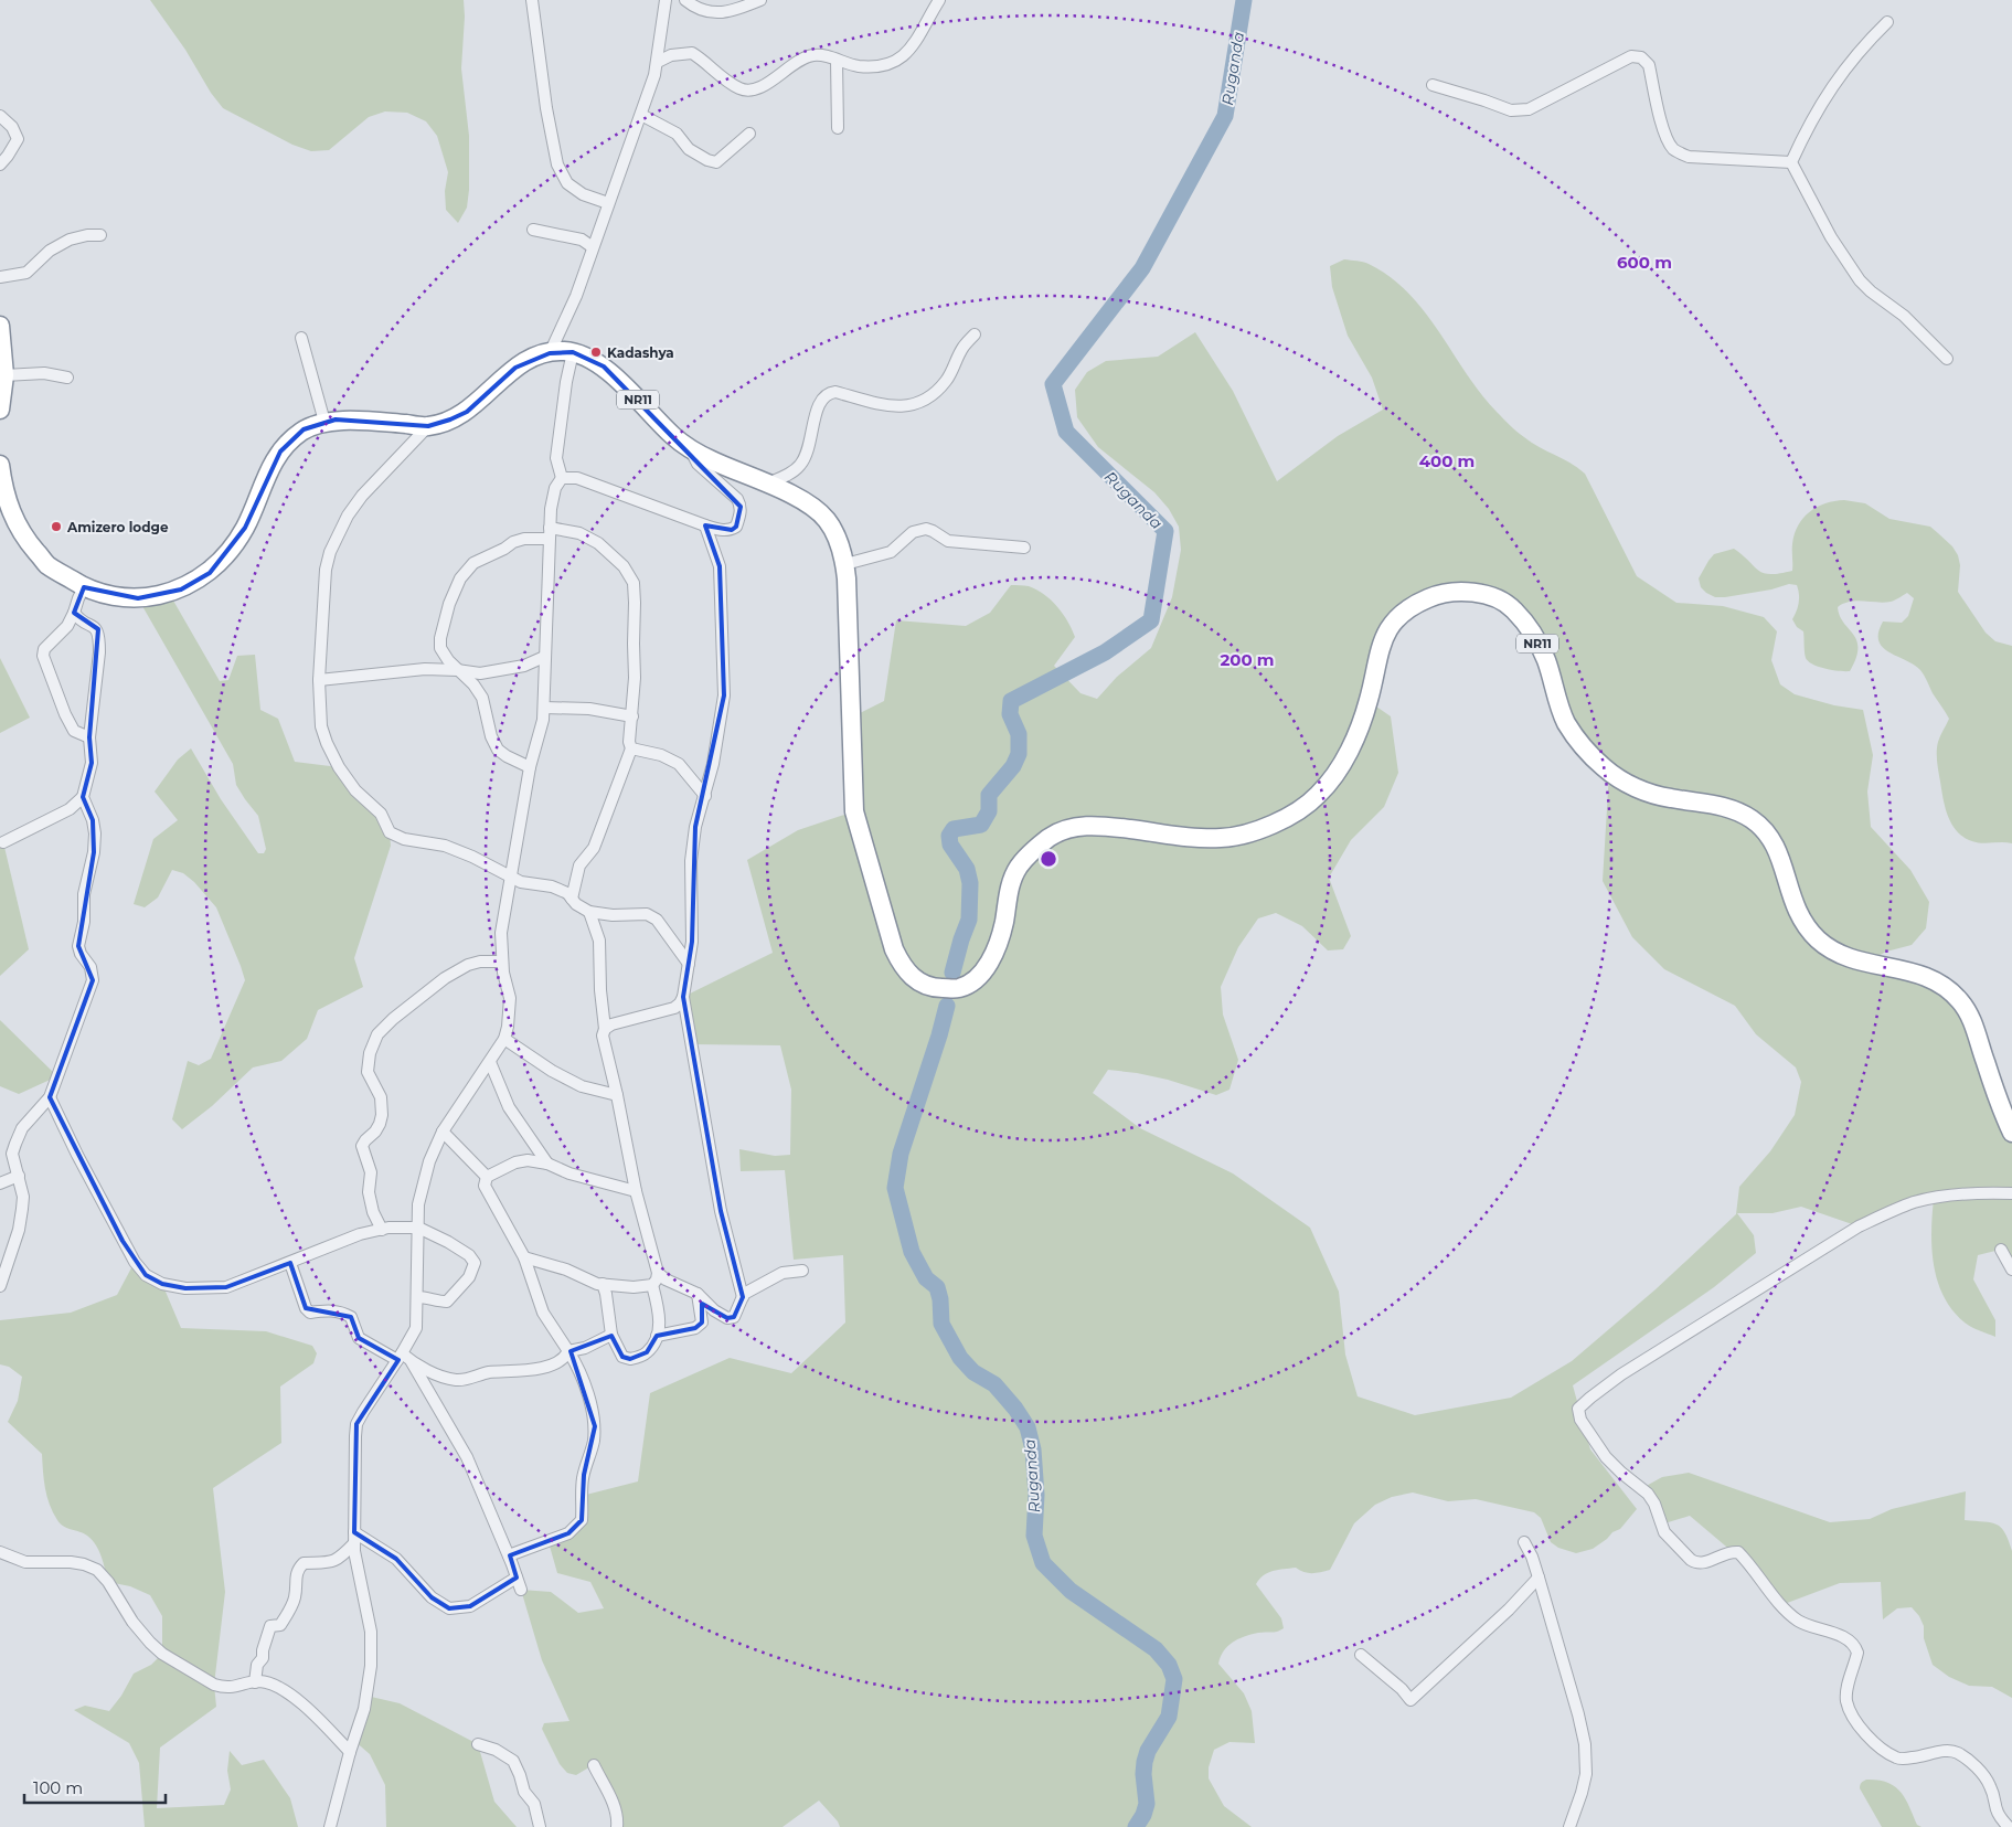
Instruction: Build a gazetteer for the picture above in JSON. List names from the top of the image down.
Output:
{
  "streets": {
    "highway": ["NR11"]
  },
  "water": ["Ruganda"],
  "places": ["Kadashya", "Amizero lodge"],
  "scale_bar": "100 m",
  "rings": ["600 m", "400 m", "200 m"]
}
